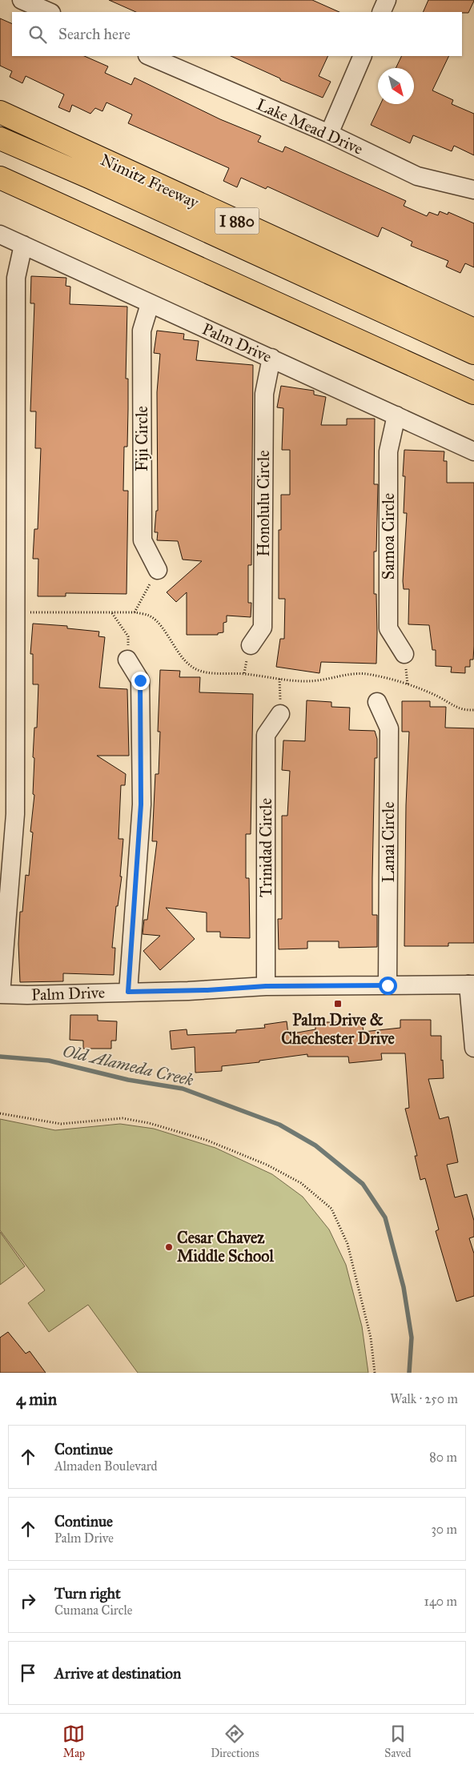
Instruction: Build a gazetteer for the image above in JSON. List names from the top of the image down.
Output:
{
  "streets": {
    "highway": ["Nimitz Freeway", "I 880"],
    "street": [
      "Lake Mead Drive",
      "Palm Drive",
      "Fiji Circle",
      "Honolulu Circle",
      "Samoa Circle",
      "Lanai Circle",
      "Trinidad Circle"
    ]
  },
  "crossings": [
    ["Palm Drive", "Fiji Circle"],
    ["Palm Drive", "Honolulu Circle"],
    ["Palm Drive", "Samoa Circle"],
    ["Palm Drive", "Lanai Circle"],
    ["Palm Drive", "Trinidad Circle"]
  ],
  "water": ["Old Alameda Creek"],
  "places": {
    "transit": ["Palm Drive & Chechester Drive"],
    "other": ["Cesar Chavez Middle School"]
  },
  "north": "bottom right",
  "page": {
    "search": "Search here",
    "heading": ["4 min", "Walk · 250 m"],
    "list": [
      ["Continue", "Almaden Boulevard", "80 m"],
      ["Continue", "Palm Drive", "30 m"],
      ["Turn right", "Cumana Circle", "140 m"],
      "Arrive at destination"
    ],
    "nav": ["Map", "Directions", "Saved"]
  }
}
